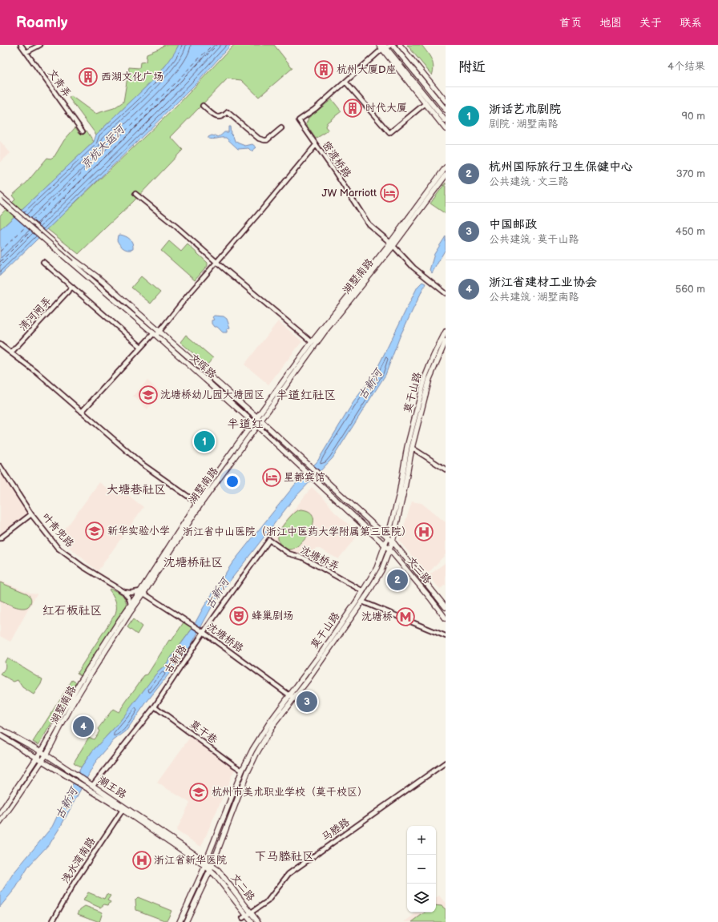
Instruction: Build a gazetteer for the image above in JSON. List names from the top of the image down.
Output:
{
  "streets": {
    "main road": [
      "湖墅南路",
      "文晖路",
      "莫干山路",
      "文三路",
      "潮王路",
      "文二路"
    ],
    "street": [
      "文青弄",
      "密渡桥路",
      "清河闸弄",
      "叶青兜路",
      "沈塘桥弄",
      "沈塘桥路",
      "古新路",
      "莫干巷",
      "马塍路",
      "浅水湾南路"
    ]
  },
  "crossings": [
    ["密渡桥路", "湖墅南路"],
    ["湖墅南路", "文晖路"],
    ["湖墅南路", "沈塘桥路"],
    ["湖墅南路", "潮王路"],
    ["文晖路", "莫干山路"],
    ["文晖路", "文三路"],
    ["莫干山路", "沈塘桥弄"],
    ["莫干山路", "文三路"],
    ["莫干山路", "沈塘桥路"],
    ["莫干山路", "莫干巷"],
    ["莫干山路", "潮王路"],
    ["莫干山路", "文二路"],
    ["沈塘桥弄", "古新路"],
    ["沈塘桥路", "古新路"],
    ["古新路", "莫干巷"],
    ["古新路", "潮王路"],
    ["潮王路", "浅水湾南路"],
    ["潮王路", "文二路"],
    ["马塍路", "文二路"]
  ],
  "districts": [
    "半道红社区",
    "半道红",
    "大塘巷社区",
    "沈塘桥社区",
    "红石板社区",
    "下马塍社区"
  ],
  "water": ["京杭大运河", "古新河"],
  "places": {
    "building": ["杭州大厦D座", "西湖文化广场", "时代大厦"],
    "hotel": ["JW Marriott", "星都宾馆"],
    "school or university": ["沈塘桥幼儿园大塘园区", "新华实验小学", "杭州市美术职业学校（莫干校区）"],
    "hospital": ["浙江省中山医院（浙江中医药大学附属第三医院）", "浙江省新华医院"],
    "theatre": ["蜂巢剧场"],
    "metro station": ["沈塘桥"]
  },
  "page": {
    "header": "Roamly",
    "nav": [
      "首页",
      "地图",
      "关于",
      "联系"
    ],
    "heading": ["附近", "4个结果"],
    "list": [
      {
        "mark": "1",
        "name": "浙话艺术剧院",
        "note": "剧院 · 湖墅南路",
        "value": "90 m"
      },
      {
        "mark": "2",
        "name": "杭州国际旅行卫生保健中心",
        "note": "公共建筑 · 文三路",
        "value": "370 m"
      },
      {
        "mark": "3",
        "name": "中国邮政",
        "note": "公共建筑 · 莫干山路",
        "value": "450 m"
      },
      {
        "mark": "4",
        "name": "浙江省建材工业协会",
        "note": "公共建筑 · 湖墅南路",
        "value": "560 m"
      }
    ],
    "pins": [
      "1",
      "2",
      "3",
      "4"
    ],
    "map_buttons": ["+", "−"]
  }
}
